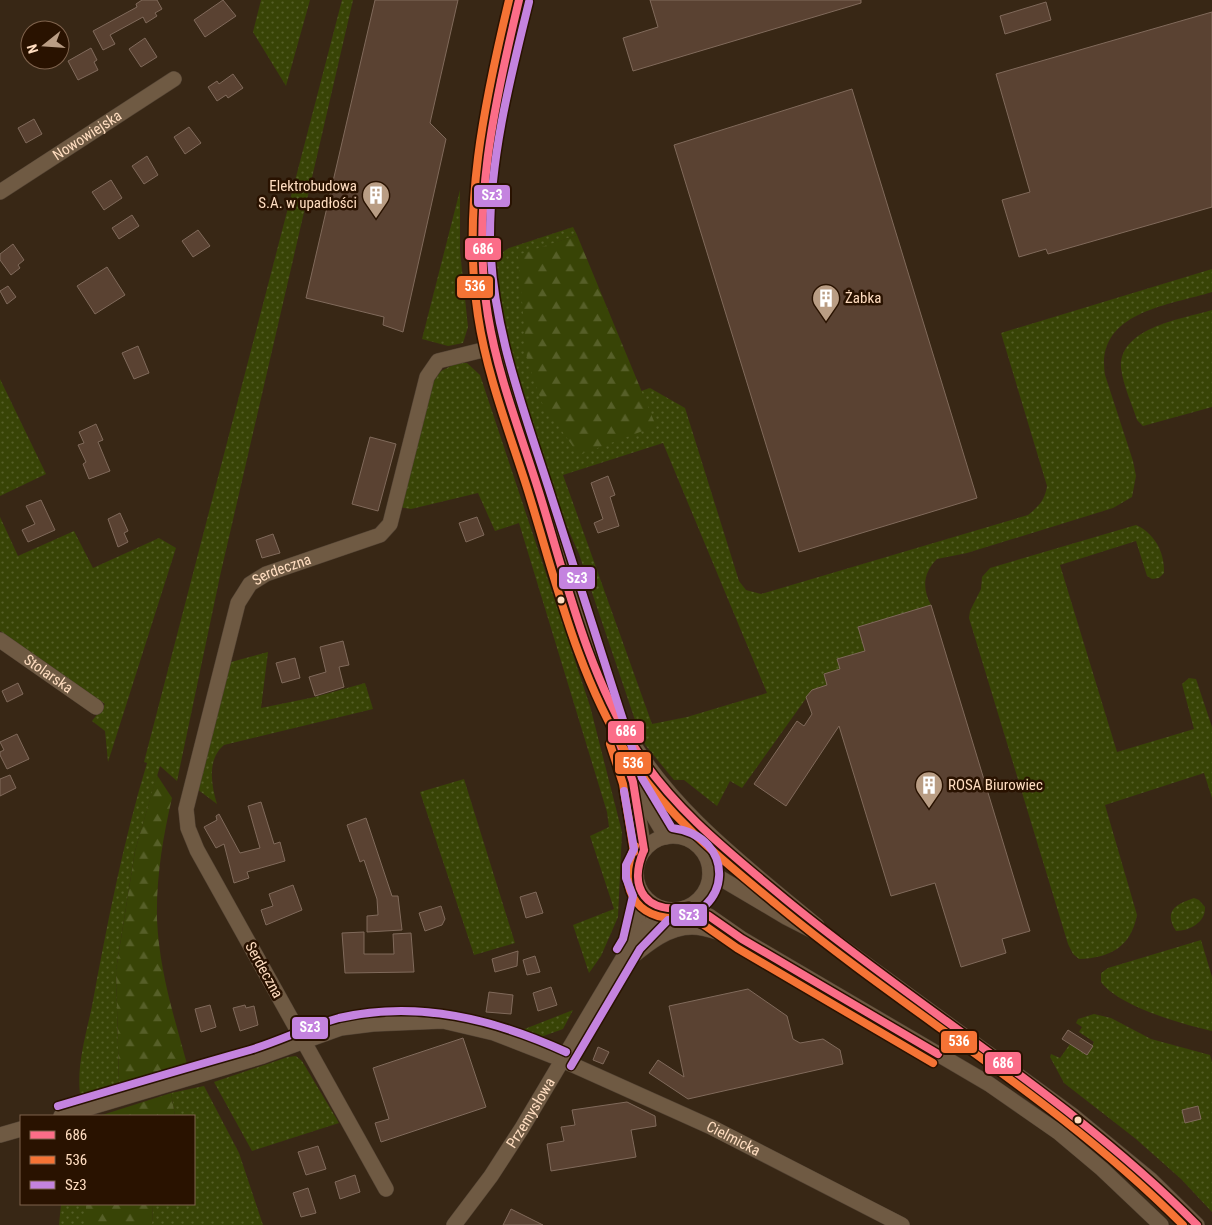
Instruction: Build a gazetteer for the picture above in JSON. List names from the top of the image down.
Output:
{
  "streets": {
    "street": [
      "Nowowiejska",
      "Serdeczna",
      "Stolarska",
      "Przemysłowa",
      "Cielmicka"
    ]
  },
  "crossings": [
    ["Serdeczna", "Cielmicka"],
    ["Przemysłowa", "Cielmicka"]
  ],
  "places": {
    "building": ["Elektrobudowa S.A. w upadłości", "Żabka", "ROSA Biurowiec"]
  },
  "lines": ["transit line 686", "transit line 536", "transit line Sz3"],
  "legend": ["686", "536", "Sz3"],
  "north": "left"
}
